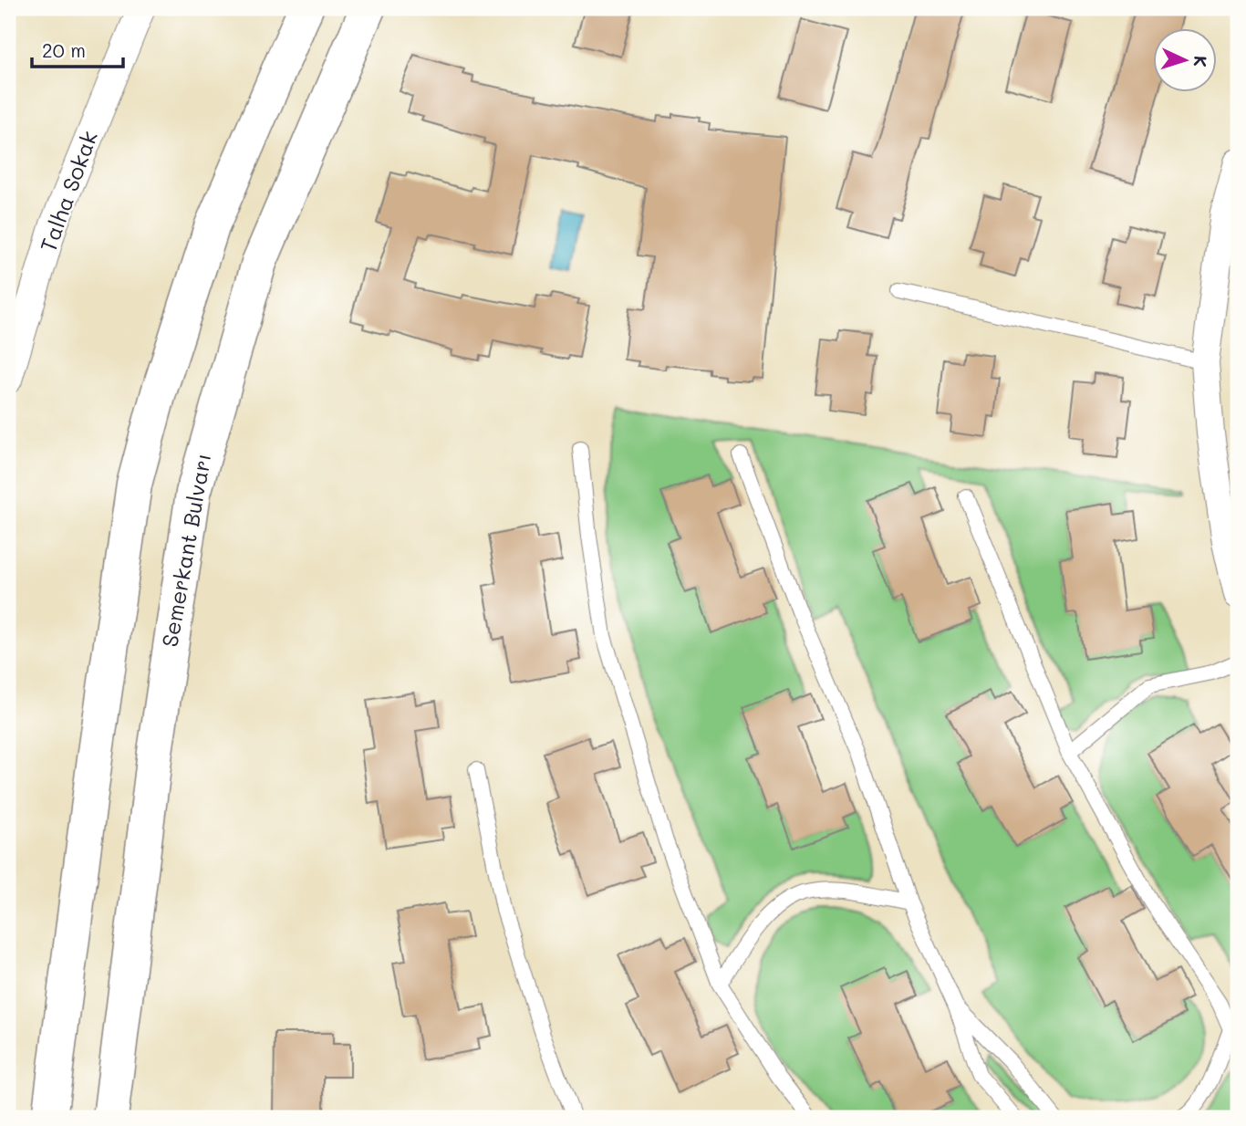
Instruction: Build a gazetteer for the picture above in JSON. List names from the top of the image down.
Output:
{
  "streets": {
    "main road": ["Semerkant Bulvarı"],
    "street": ["Talha Sokak"]
  },
  "scale_bar": "20 m",
  "north": "right"
}
